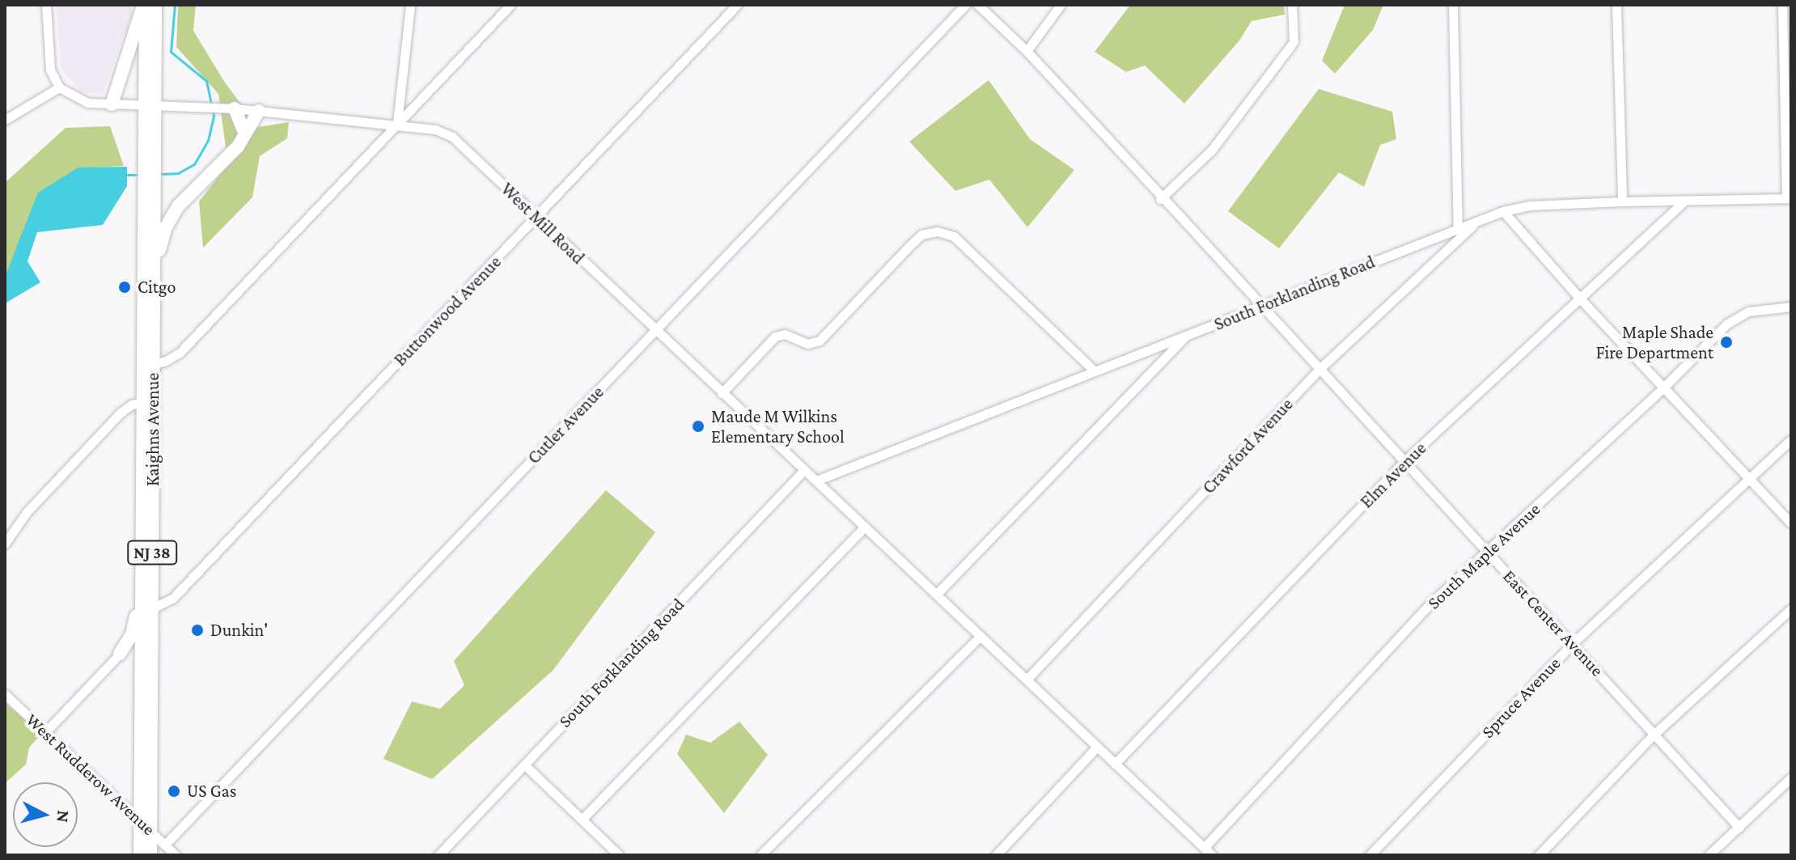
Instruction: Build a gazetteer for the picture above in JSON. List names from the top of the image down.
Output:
{
  "streets": {
    "highway": ["Kaighns Avenue", "NJ 38"],
    "street": [
      "West Mill Road",
      "South Forklanding Road",
      "Buttonwood Avenue",
      "Cutler Avenue",
      "Crawford Avenue",
      "Elm Avenue",
      "South Maple Avenue",
      "East Center Avenue",
      "Spruce Avenue",
      "West Rudderow Avenue"
    ]
  },
  "crossings": [
    ["West Mill Road", "South Forklanding Road"],
    ["West Mill Road", "Buttonwood Avenue"],
    ["West Mill Road", "Cutler Avenue"],
    ["West Mill Road", "Kaighns Avenue"],
    ["West Mill Road", "Crawford Avenue"],
    ["West Mill Road", "Elm Avenue"],
    ["West Mill Road", "South Maple Avenue"],
    ["South Forklanding Road", "Crawford Avenue"],
    ["South Forklanding Road", "Elm Avenue"],
    ["South Forklanding Road", "East Center Avenue"],
    ["Buttonwood Avenue", "Kaighns Avenue"],
    ["Cutler Avenue", "West Rudderow Avenue"],
    ["Kaighns Avenue", "West Rudderow Avenue"],
    ["Crawford Avenue", "East Center Avenue"],
    ["Elm Avenue", "East Center Avenue"],
    ["South Maple Avenue", "East Center Avenue"],
    ["East Center Avenue", "Spruce Avenue"]
  ],
  "places": [
    "Citgo",
    "Maple Shade Fire Department",
    "Maude M Wilkins Elementary School",
    "Dunkin'",
    "US Gas"
  ],
  "north": "right"
}
